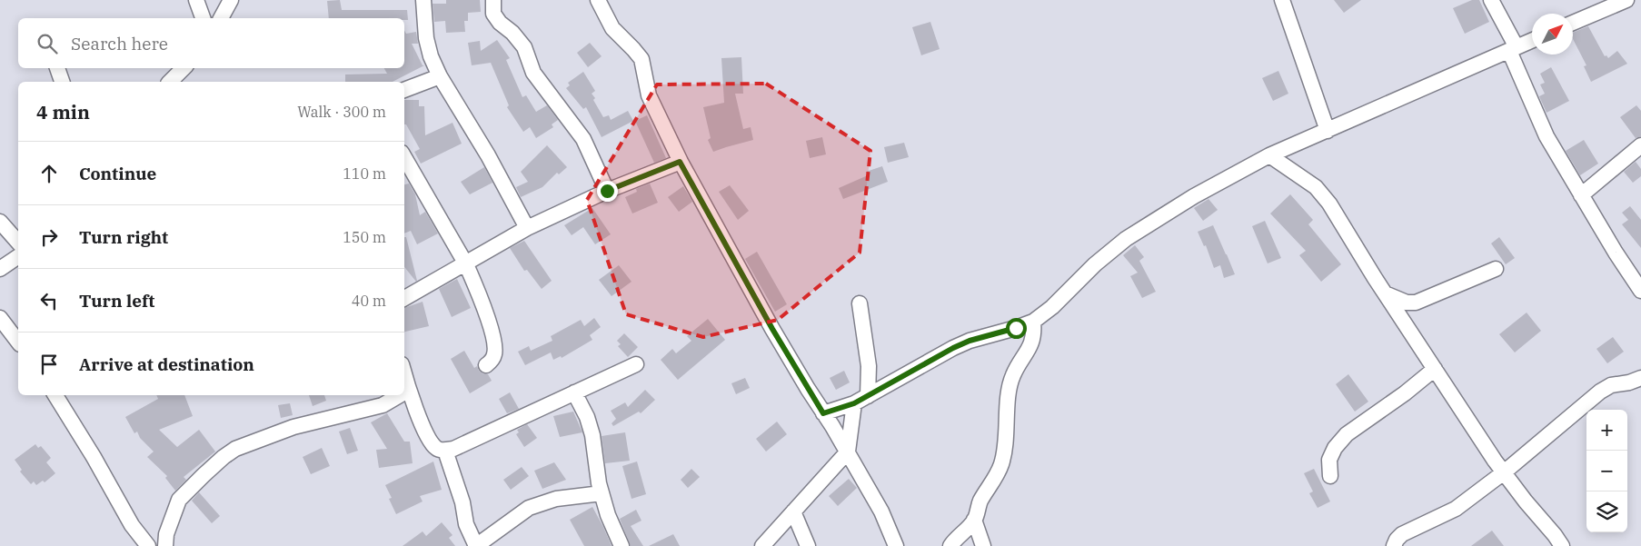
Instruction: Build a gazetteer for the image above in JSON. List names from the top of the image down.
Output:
{
  "north": "top right",
  "page": {
    "search": "Search here",
    "heading": ["4 min", "Walk · 300 m"],
    "list": [
      ["Continue", "110 m"],
      ["Turn right", "150 m"],
      ["Turn left", "40 m"],
      "Arrive at destination"
    ],
    "map_buttons": ["+", "−"]
  }
}
